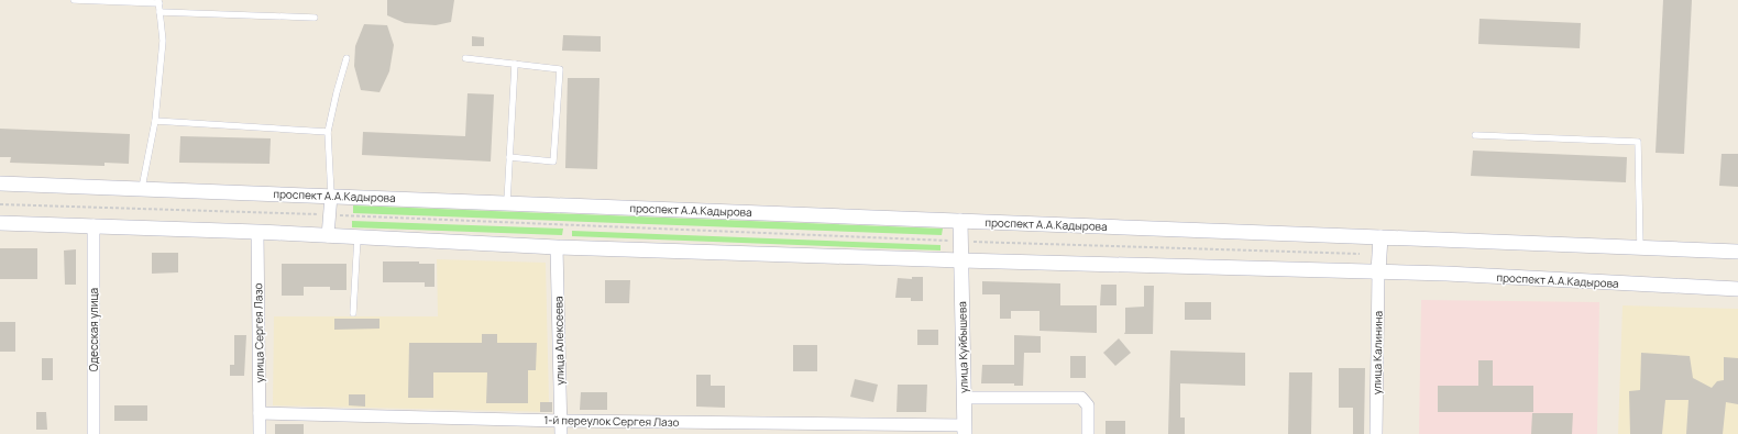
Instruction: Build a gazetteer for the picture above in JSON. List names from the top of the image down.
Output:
{
  "streets": {
    "street": [
      "проспект А.А.Кадырова",
      "Одесская улица",
      "улица Сергея Лазо",
      "улица Алексеева",
      "улица Куйбышева",
      "улица Калинина",
      "1-й переулок Сергея Лазо"
    ]
  },
  "crossings": [
    ["проспект А.А.Кадырова", "Одесская улица"],
    ["проспект А.А.Кадырова", "улица Сергея Лазо"],
    ["проспект А.А.Кадырова", "улица Алексеева"],
    ["проспект А.А.Кадырова", "улица Куйбышева"],
    ["проспект А.А.Кадырова", "улица Калинина"],
    ["улица Сергея Лазо", "1-й переулок Сергея Лазо"],
    ["улица Алексеева", "1-й переулок Сергея Лазо"],
    ["улица Куйбышева", "1-й переулок Сергея Лазо"]
  ]
}
